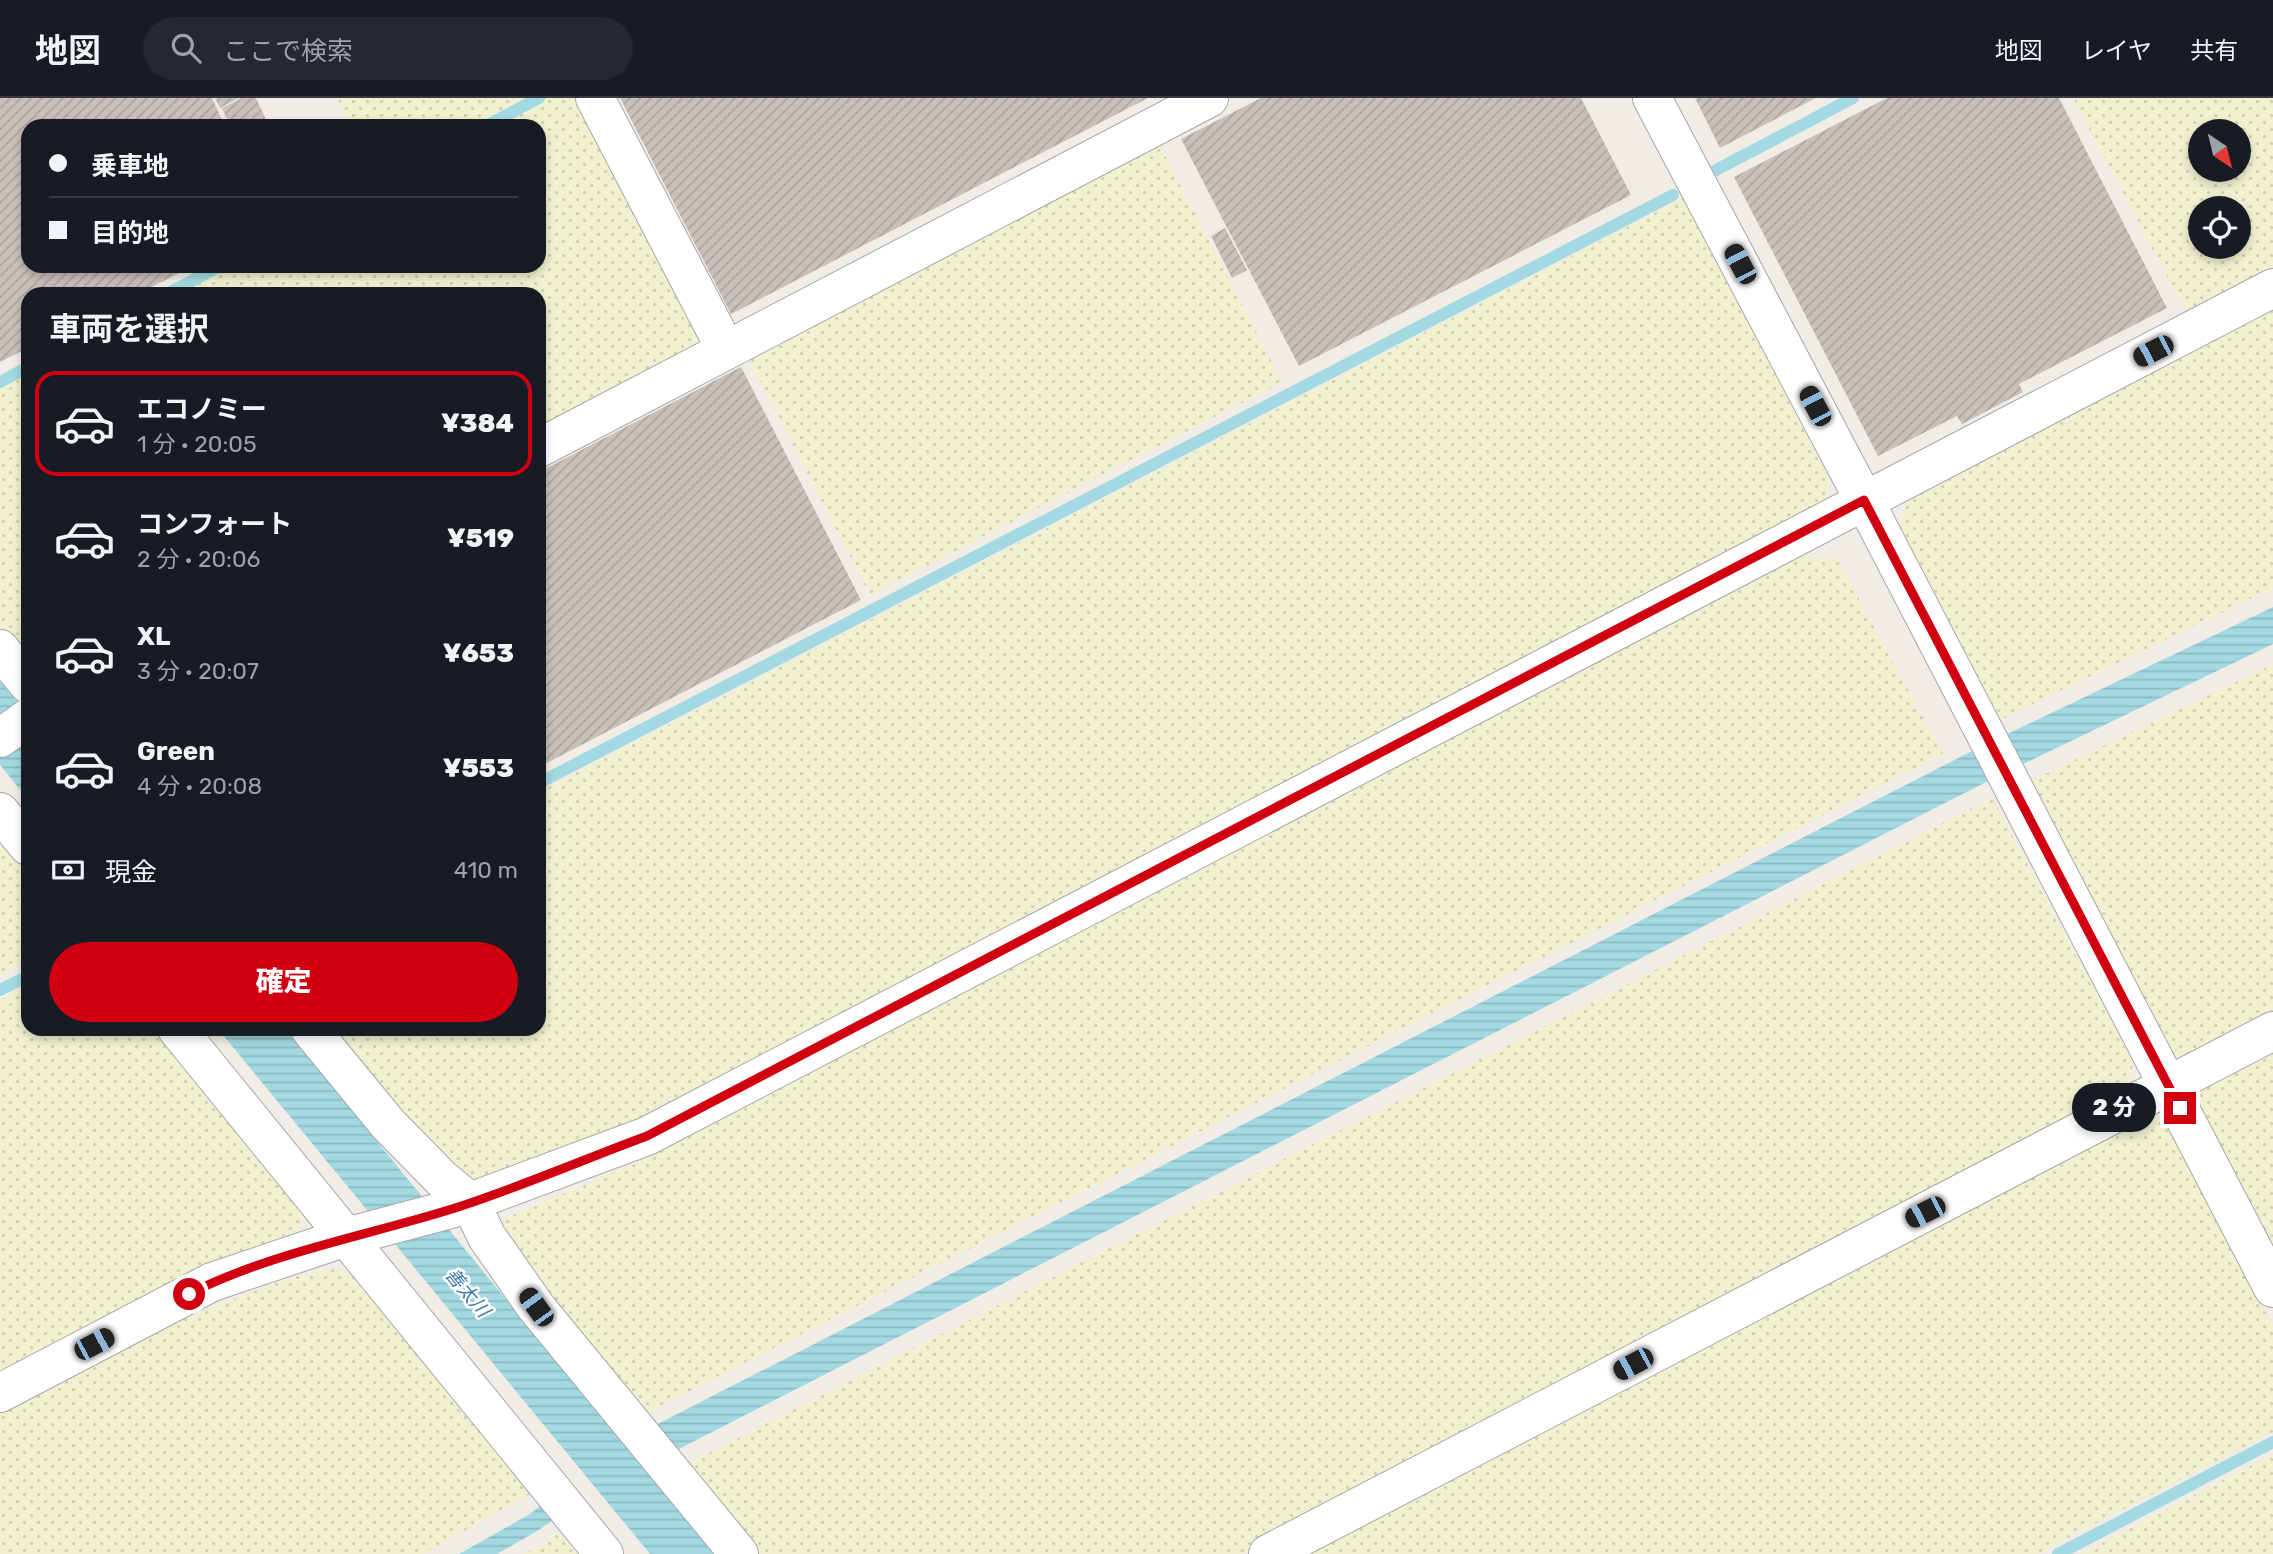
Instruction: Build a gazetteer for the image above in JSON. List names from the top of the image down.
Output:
{
  "water": ["善太川"],
  "north": "bottom right",
  "page": {
    "header": "地図",
    "search": "ここで検索",
    "nav": ["地図", "レイヤ", "共有"],
    "banner": ["乗車地", "目的地"],
    "heading": "車両を選択",
    "list": [
      {
        "name": "エコノミー",
        "note": "1 分 · 20:05",
        "value": "¥384"
      },
      {
        "name": "コンフォート",
        "note": "2 分 · 20:06",
        "value": "¥519"
      },
      {
        "name": "XL",
        "note": "3 分 · 20:07",
        "value": "¥653"
      },
      {
        "name": "Green",
        "note": "4 分 · 20:08",
        "value": "¥553"
      }
    ],
    "pay": ["現金", "410 m"],
    "buttons": "確定",
    "bubble": "2 分"
  }
}
